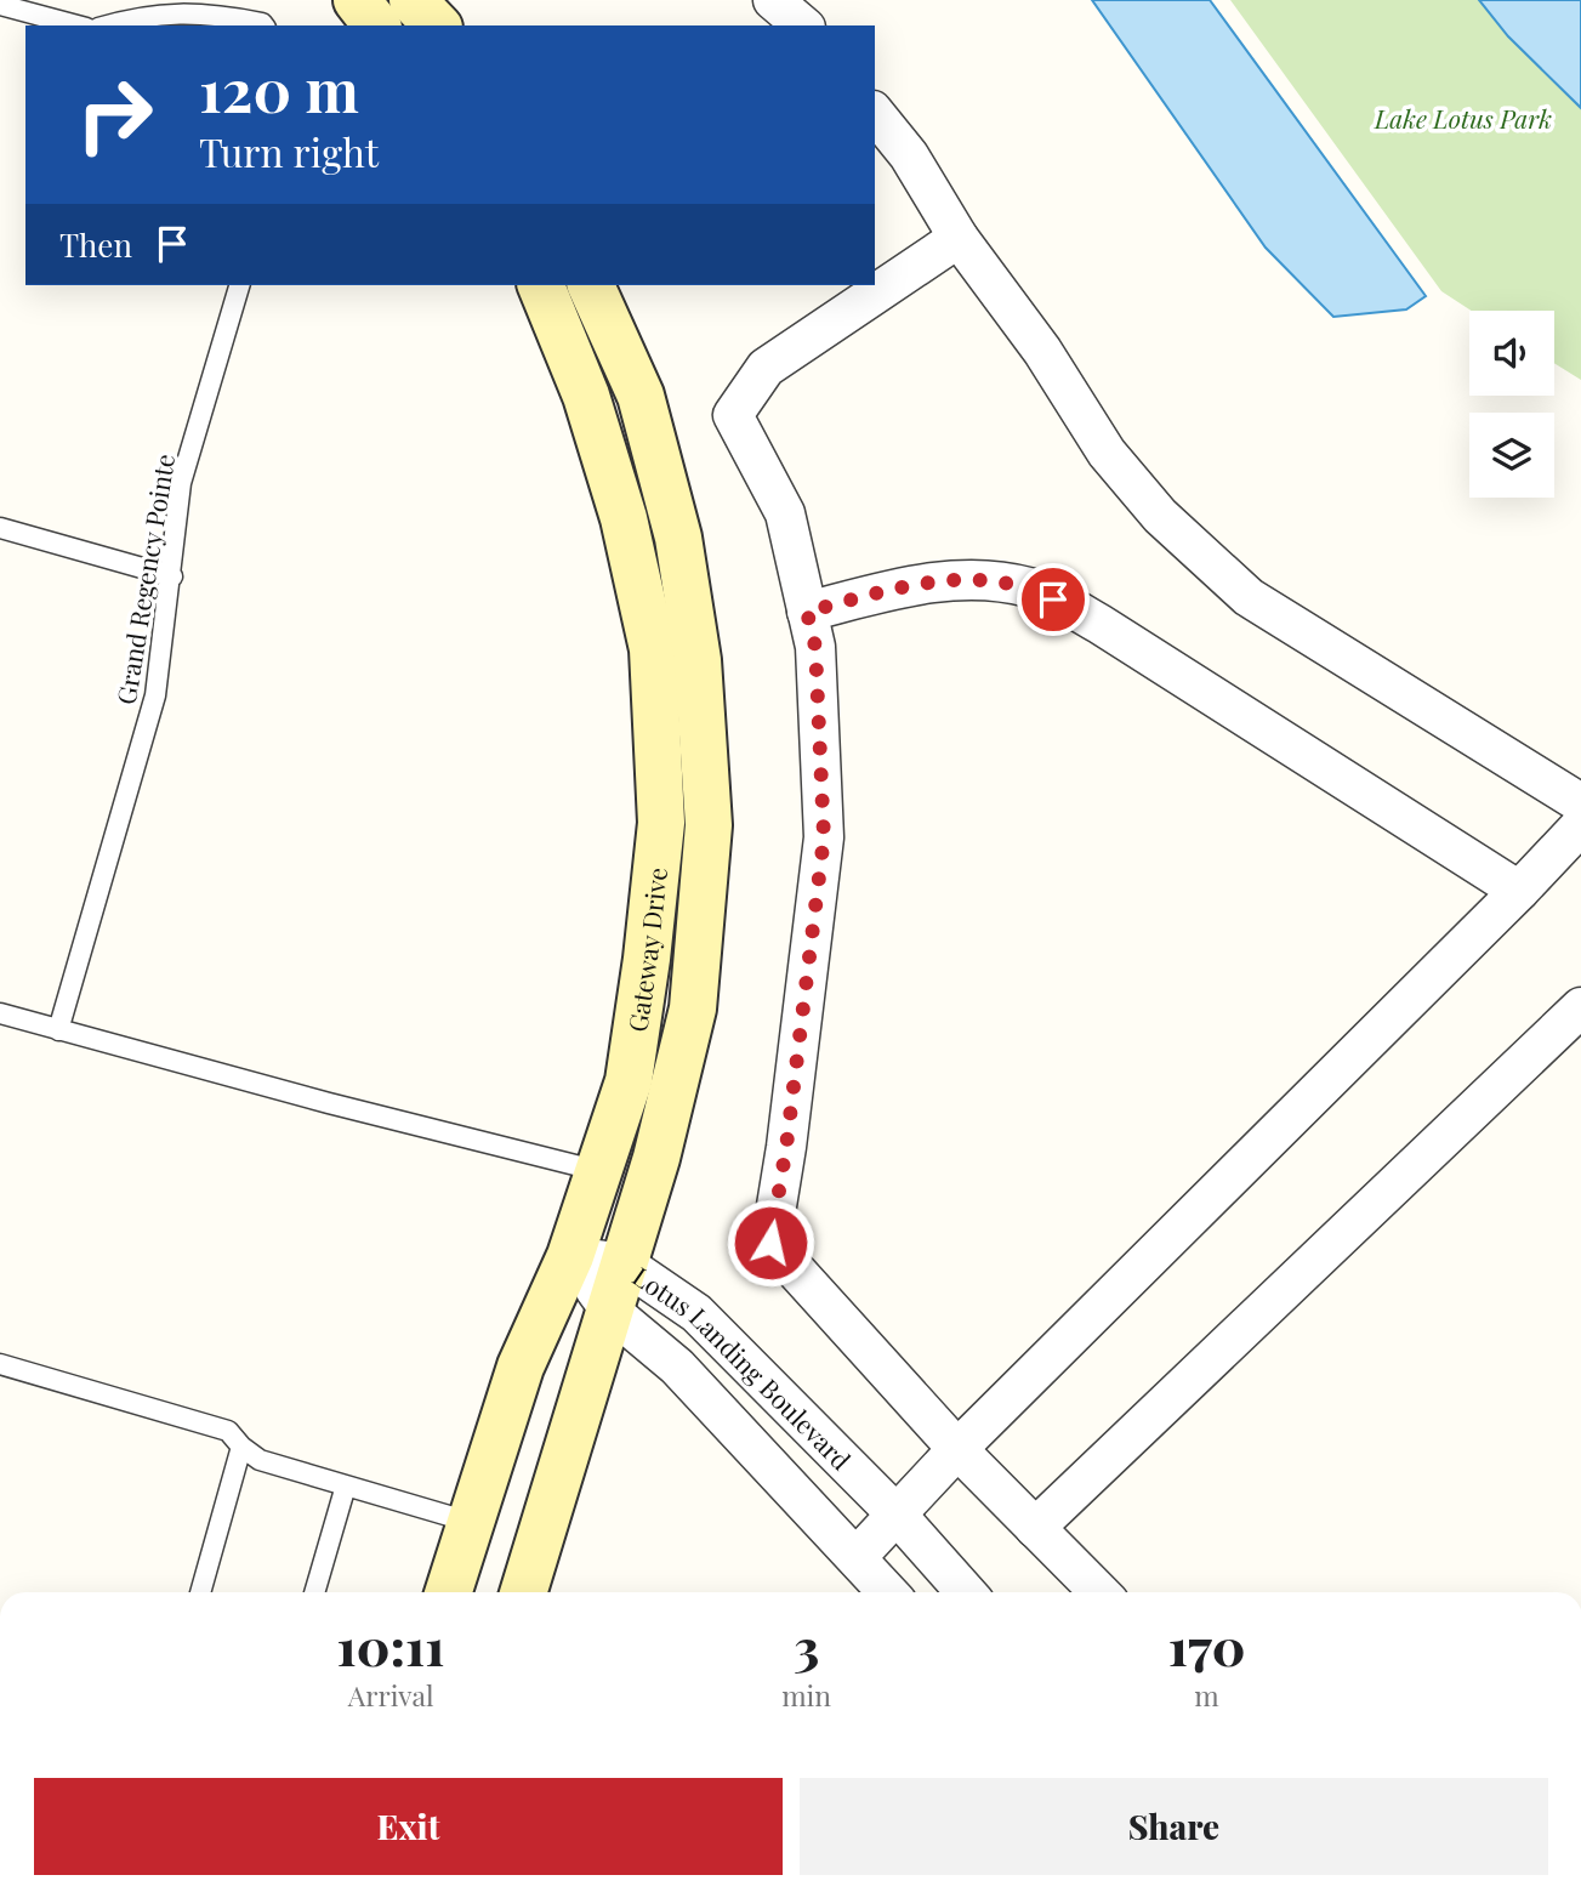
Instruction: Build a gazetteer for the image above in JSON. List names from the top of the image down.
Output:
{
  "streets": {
    "street": ["Gateway Drive", "Lotus Landing Boulevard"],
    "lane": ["Grand Regency Pointe"]
  },
  "crossings": [
    ["Gateway Drive", "Lotus Landing Boulevard"]
  ],
  "parks": ["Lake Lotus Park"],
  "page": {
    "turn": ["120 m", "Turn right"],
    "then": "Then",
    "eta": [
      "10:11",
      "Arrival",
      "3",
      "min",
      "170",
      "m"
    ],
    "buttons": ["Exit", "Share"]
  }
}
